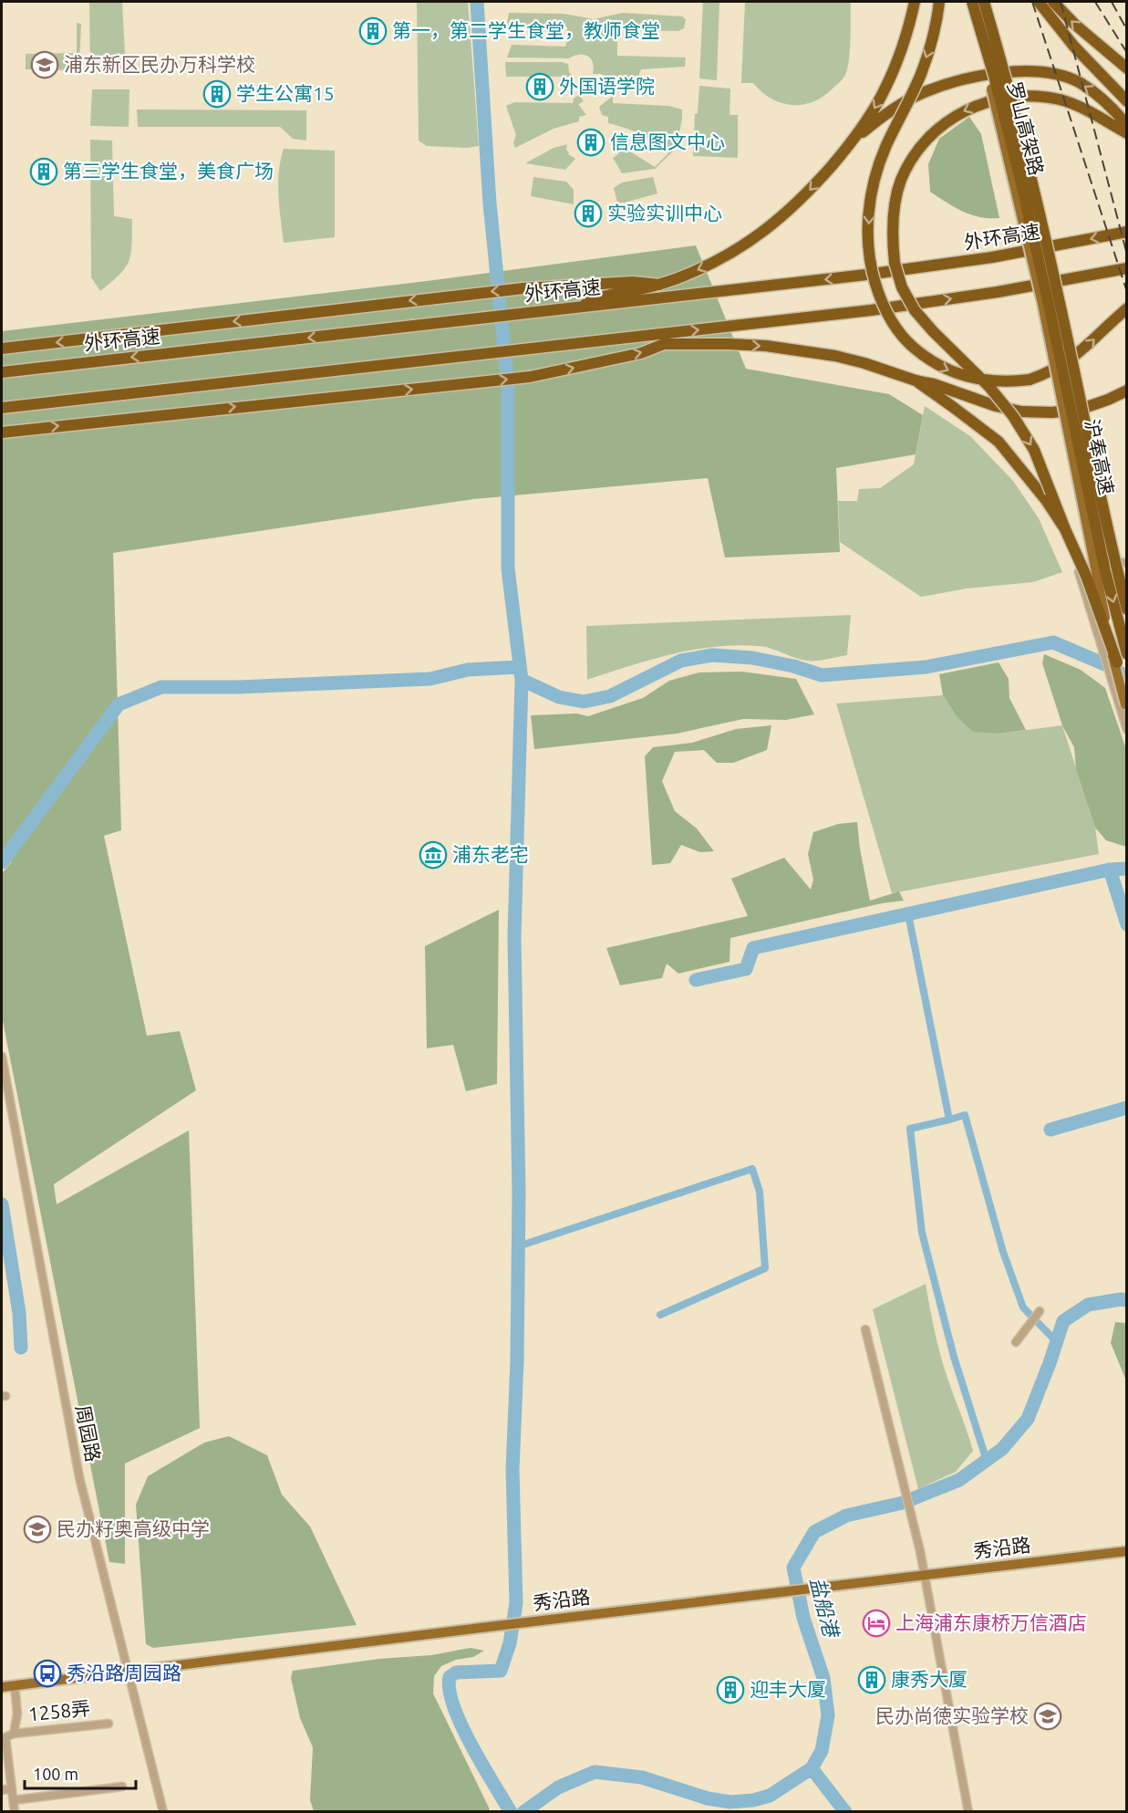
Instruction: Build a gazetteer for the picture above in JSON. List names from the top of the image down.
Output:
{
  "streets": {
    "highway": ["罗山高架路", "外环高速", "沪奉高速"],
    "main road": ["秀沿路"],
    "street": ["周园路", "1258弄"]
  },
  "crossings": [
    ["罗山高架路", "沪奉高速"],
    ["周园路", "秀沿路"],
    ["秀沿路", "1258弄"]
  ],
  "water": ["盐船港"],
  "places": {
    "building": [
      "第一，第二学生食堂，教师食堂",
      "外国语学院",
      "学生公寓15",
      "信息图文中心",
      "第三学生食堂，美食广场",
      "实验实训中心",
      "康秀大厦",
      "迎丰大厦"
    ],
    "school or university": ["浦东新区民办万科学校", "民办籽奥高级中学", "民办尚徳实验学校"],
    "museum": ["浦东老宅"],
    "hotel": ["上海浦东康桥万信酒店"],
    "bus stop": ["秀沿路周园路"]
  },
  "scale_bar": "100 m"
}
